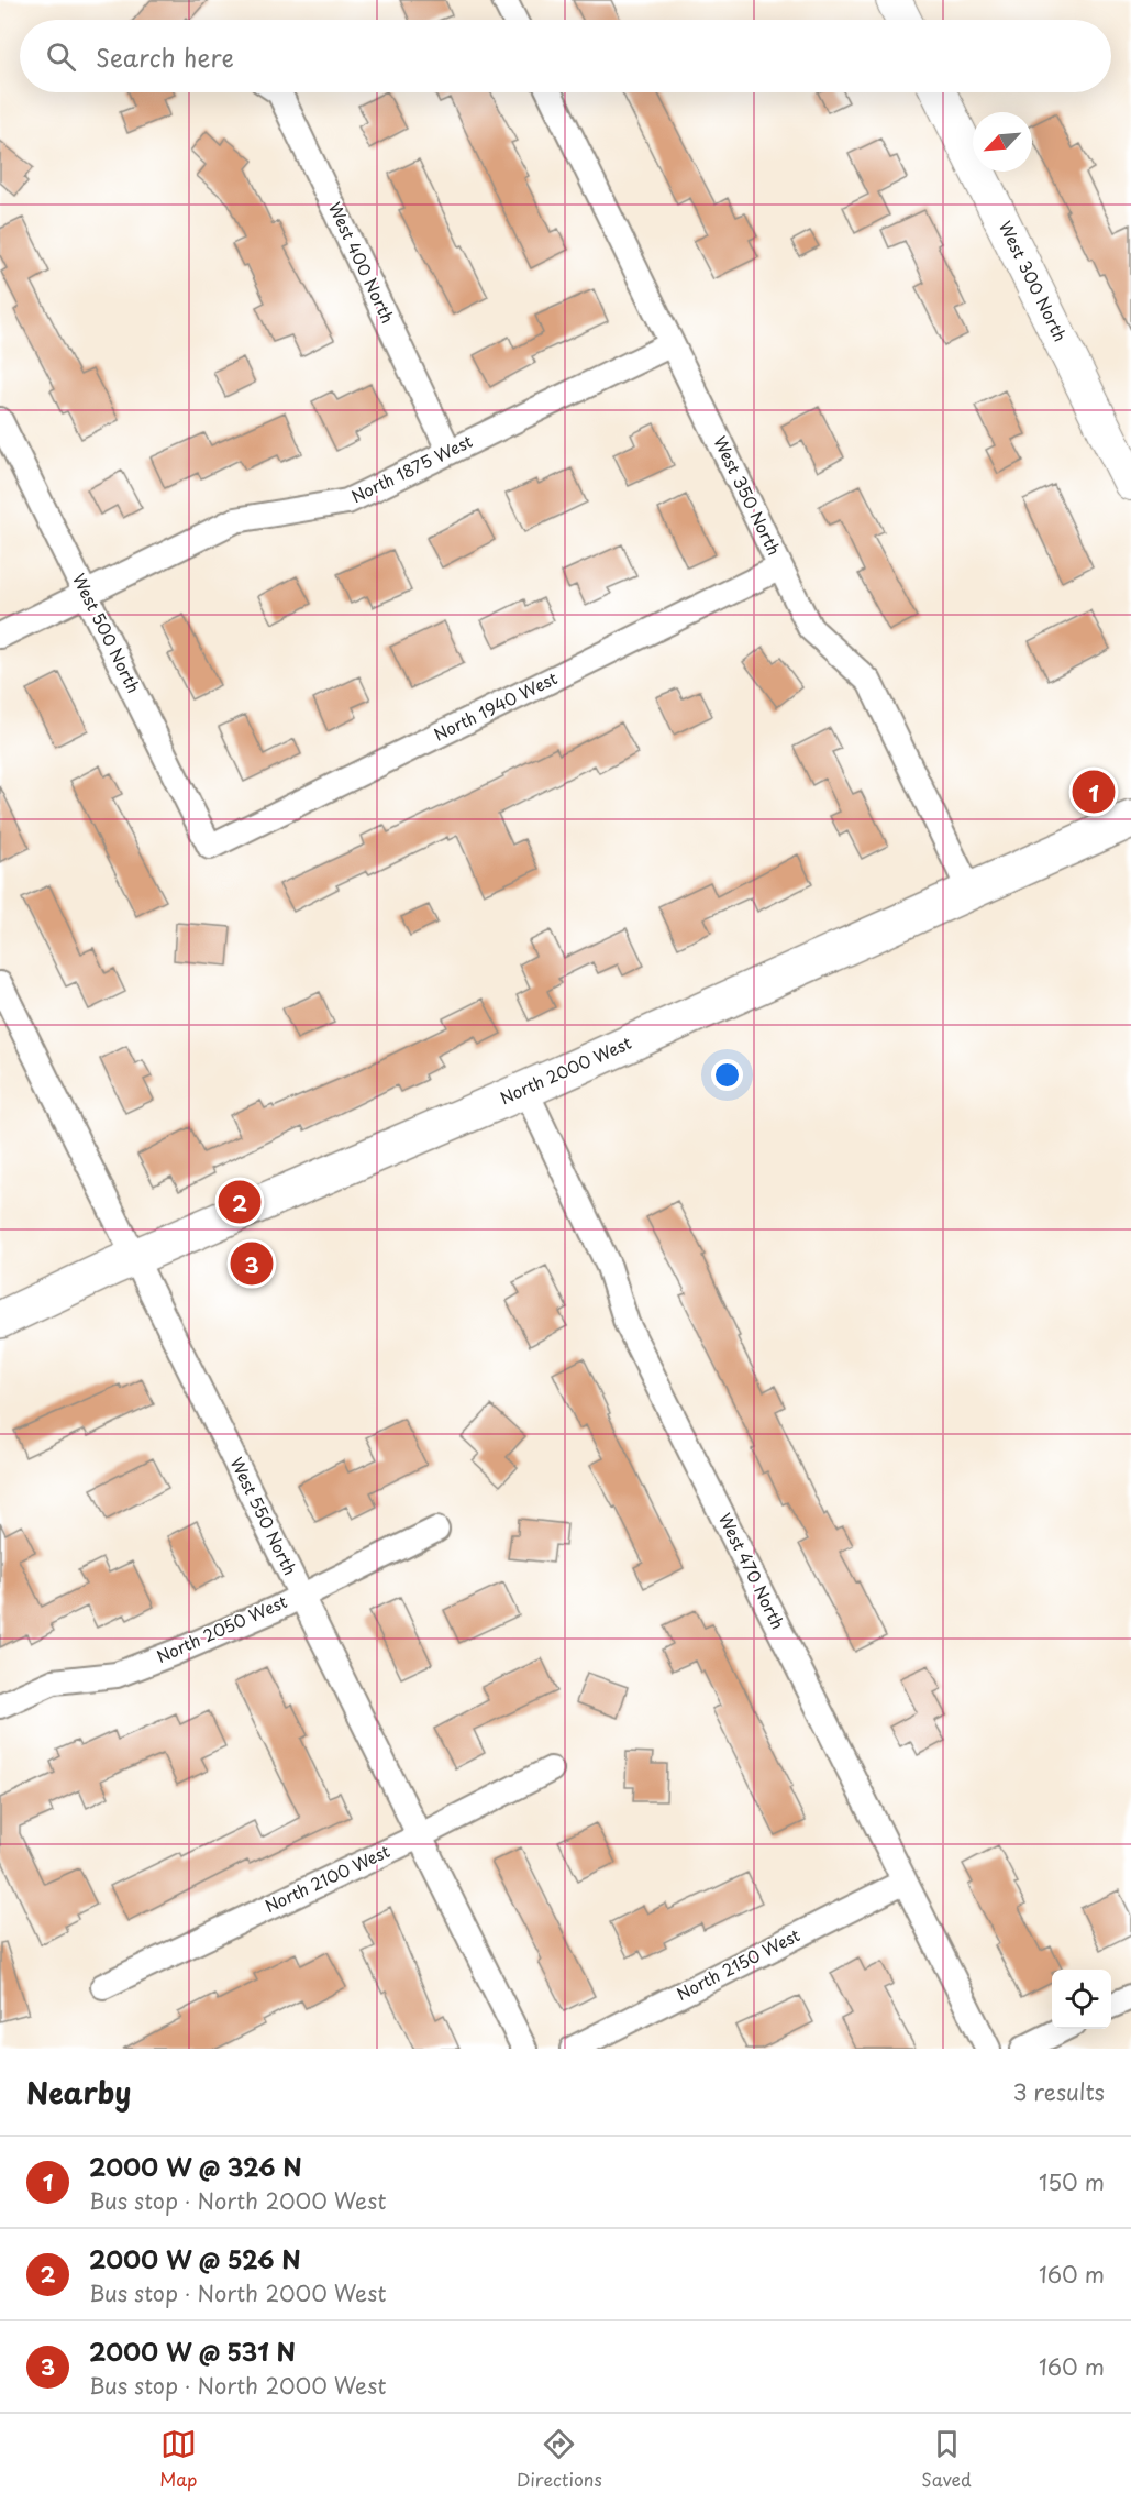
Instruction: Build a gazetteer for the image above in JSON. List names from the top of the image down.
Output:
{
  "streets": {
    "main road": ["West 300 North", "North 2000 West"],
    "street": [
      "West 400 North",
      "North 1875 West",
      "West 350 North",
      "West 500 North",
      "North 1940 West",
      "West 550 North",
      "West 470 North",
      "North 2050 West",
      "North 2100 West",
      "North 2150 West"
    ]
  },
  "crossings": [
    ["West 400 North", "North 1875 West"],
    ["North 1875 West", "West 350 North"],
    ["North 1875 West", "West 500 North"],
    ["West 350 North", "North 1940 West"],
    ["West 350 North", "North 2000 West"],
    ["West 500 North", "North 1940 West"],
    ["North 2000 West", "West 550 North"],
    ["North 2000 West", "West 470 North"],
    ["West 550 North", "North 2050 West"],
    ["West 550 North", "North 2100 West"],
    ["West 470 North", "North 2150 West"]
  ],
  "north": "bottom left",
  "page": {
    "search": "Search here",
    "pins": ["1", "2", "3"],
    "heading": ["Nearby", "3 results"],
    "list": [
      {
        "mark": "1",
        "name": "2000 W @ 326 N",
        "note": "Bus stop · North 2000 West",
        "value": "150 m"
      },
      {
        "mark": "2",
        "name": "2000 W @ 526 N",
        "note": "Bus stop · North 2000 West",
        "value": "160 m"
      },
      {
        "mark": "3",
        "name": "2000 W @ 531 N",
        "note": "Bus stop · North 2000 West",
        "value": "160 m"
      }
    ],
    "nav": ["Map", "Directions", "Saved"]
  }
}
